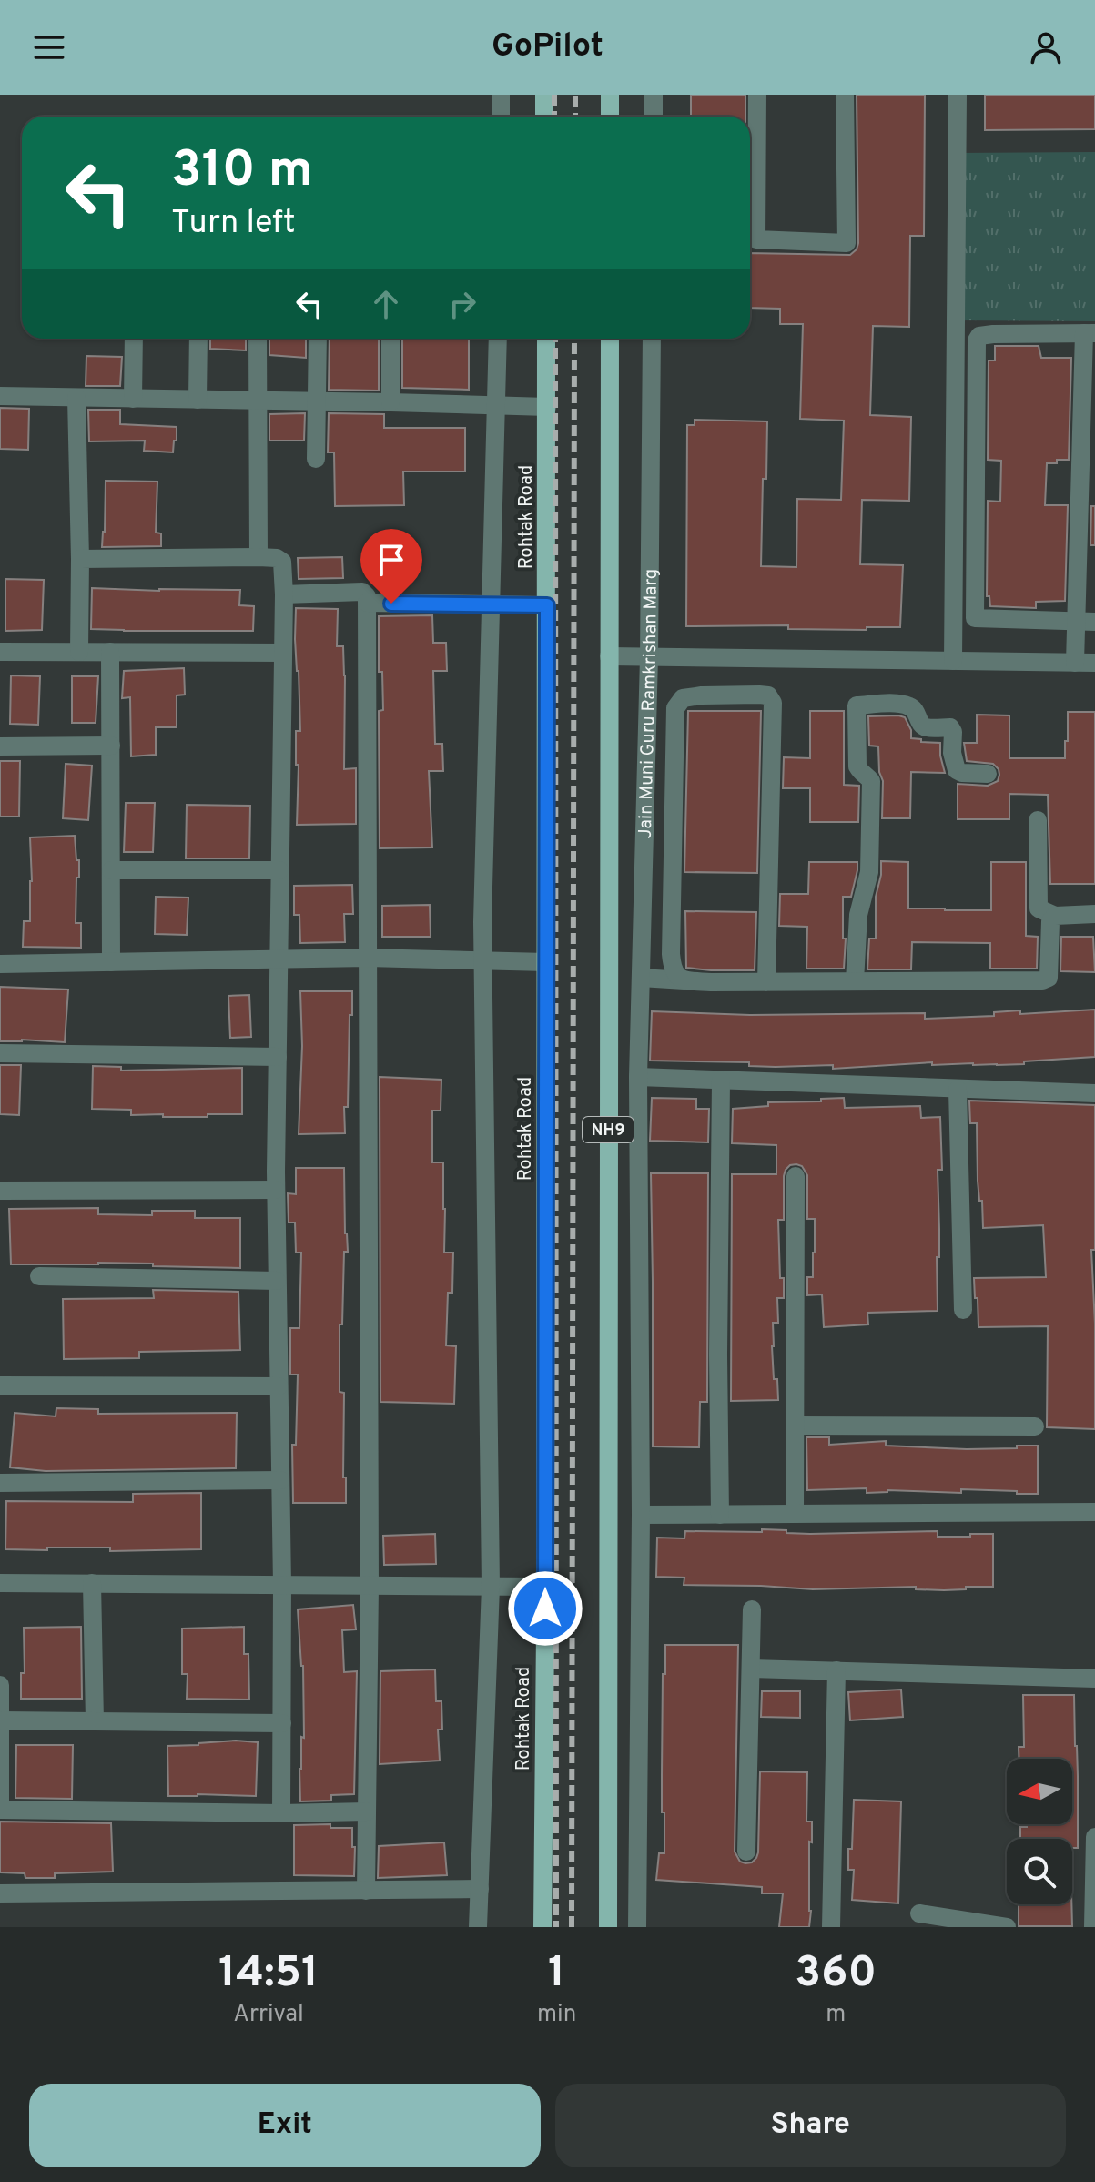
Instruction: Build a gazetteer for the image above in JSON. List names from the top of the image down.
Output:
{
  "streets": {
    "main road": ["Rohtak Road", "NH9"],
    "street": ["Jain Muni Guru Ramkrishan Marg"]
  },
  "north": "left",
  "page": {
    "header": "GoPilot",
    "turn": ["310 m", "Turn left"],
    "eta": [
      "14:51",
      "Arrival",
      "1",
      "min",
      "360",
      "m"
    ],
    "buttons": ["Exit", "Share"]
  }
}
